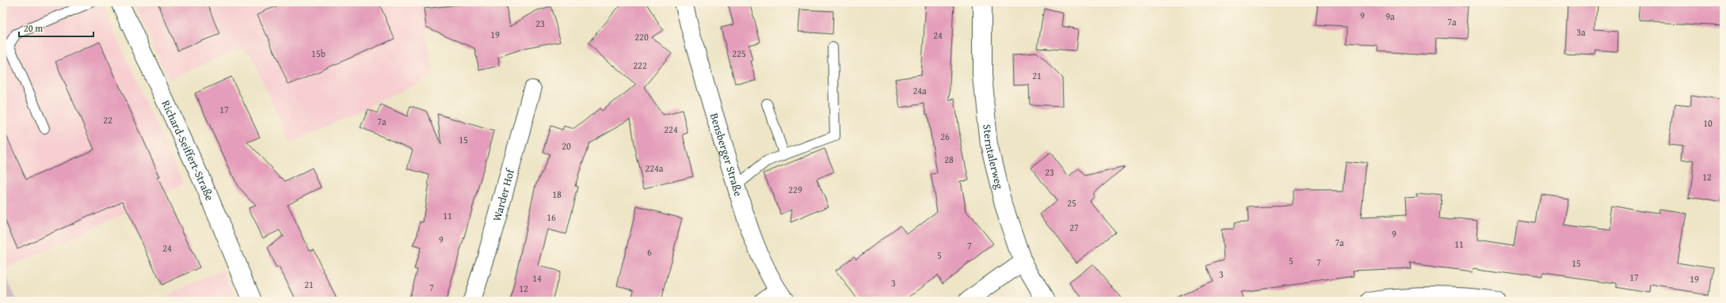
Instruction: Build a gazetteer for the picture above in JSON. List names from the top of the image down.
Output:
{
  "streets": {
    "street": [
      "Richard-Seiffert-Straße",
      "Bensberger Straße",
      "Sterntalerweg",
      "Warder Hof"
    ]
  },
  "house_numbers": [
    "9",
    "9a",
    "7a",
    "23",
    "3a",
    "19",
    "24",
    "220",
    "15b",
    "225",
    "222",
    "21",
    "24a",
    "17",
    "22",
    "7a",
    "10",
    "224",
    "26",
    "15",
    "20",
    "28",
    "224a",
    "23",
    "12",
    "229",
    "18",
    "25",
    "11",
    "16",
    "27",
    "9",
    "9",
    "7a",
    "11",
    "7",
    "24",
    "6",
    "5",
    "5",
    "7",
    "15",
    "3",
    "17",
    "14",
    "19",
    "3",
    "21",
    "7",
    "12"
  ],
  "scale_bar": "20 m"
}
